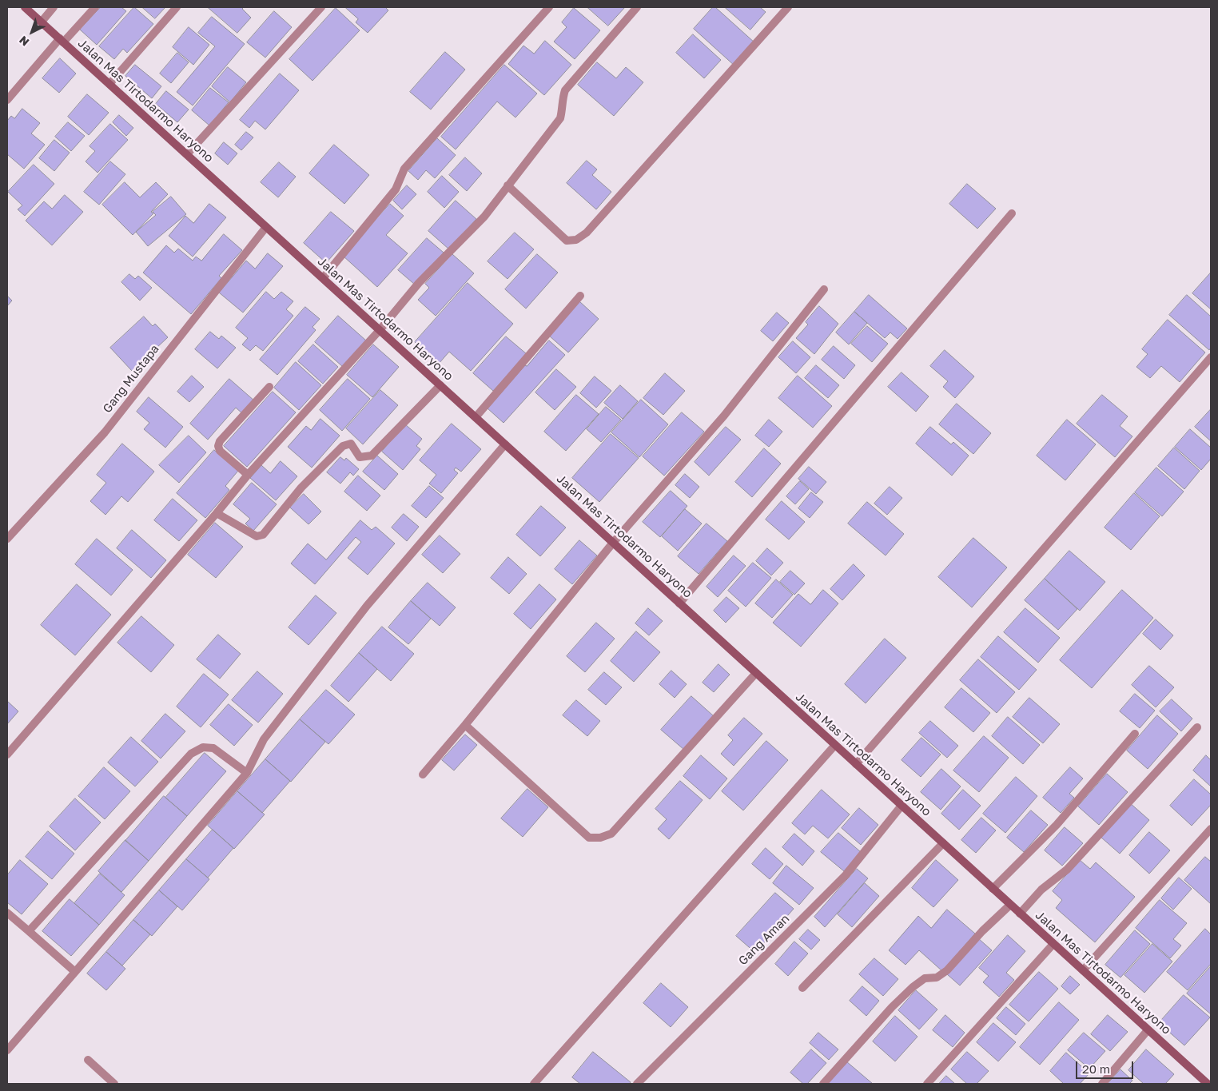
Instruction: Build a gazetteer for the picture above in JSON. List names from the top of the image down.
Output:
{
  "streets": {
    "street": ["Jalan Mas Tirtodarmo Haryono", "Gang Mustapa", "Gang Aman"]
  },
  "crossings": [
    ["Jalan Mas Tirtodarmo Haryono", "Gang Mustapa"],
    ["Jalan Mas Tirtodarmo Haryono", "Gang Aman"]
  ],
  "scale_bar": "20 m",
  "north": "bottom left"
}
